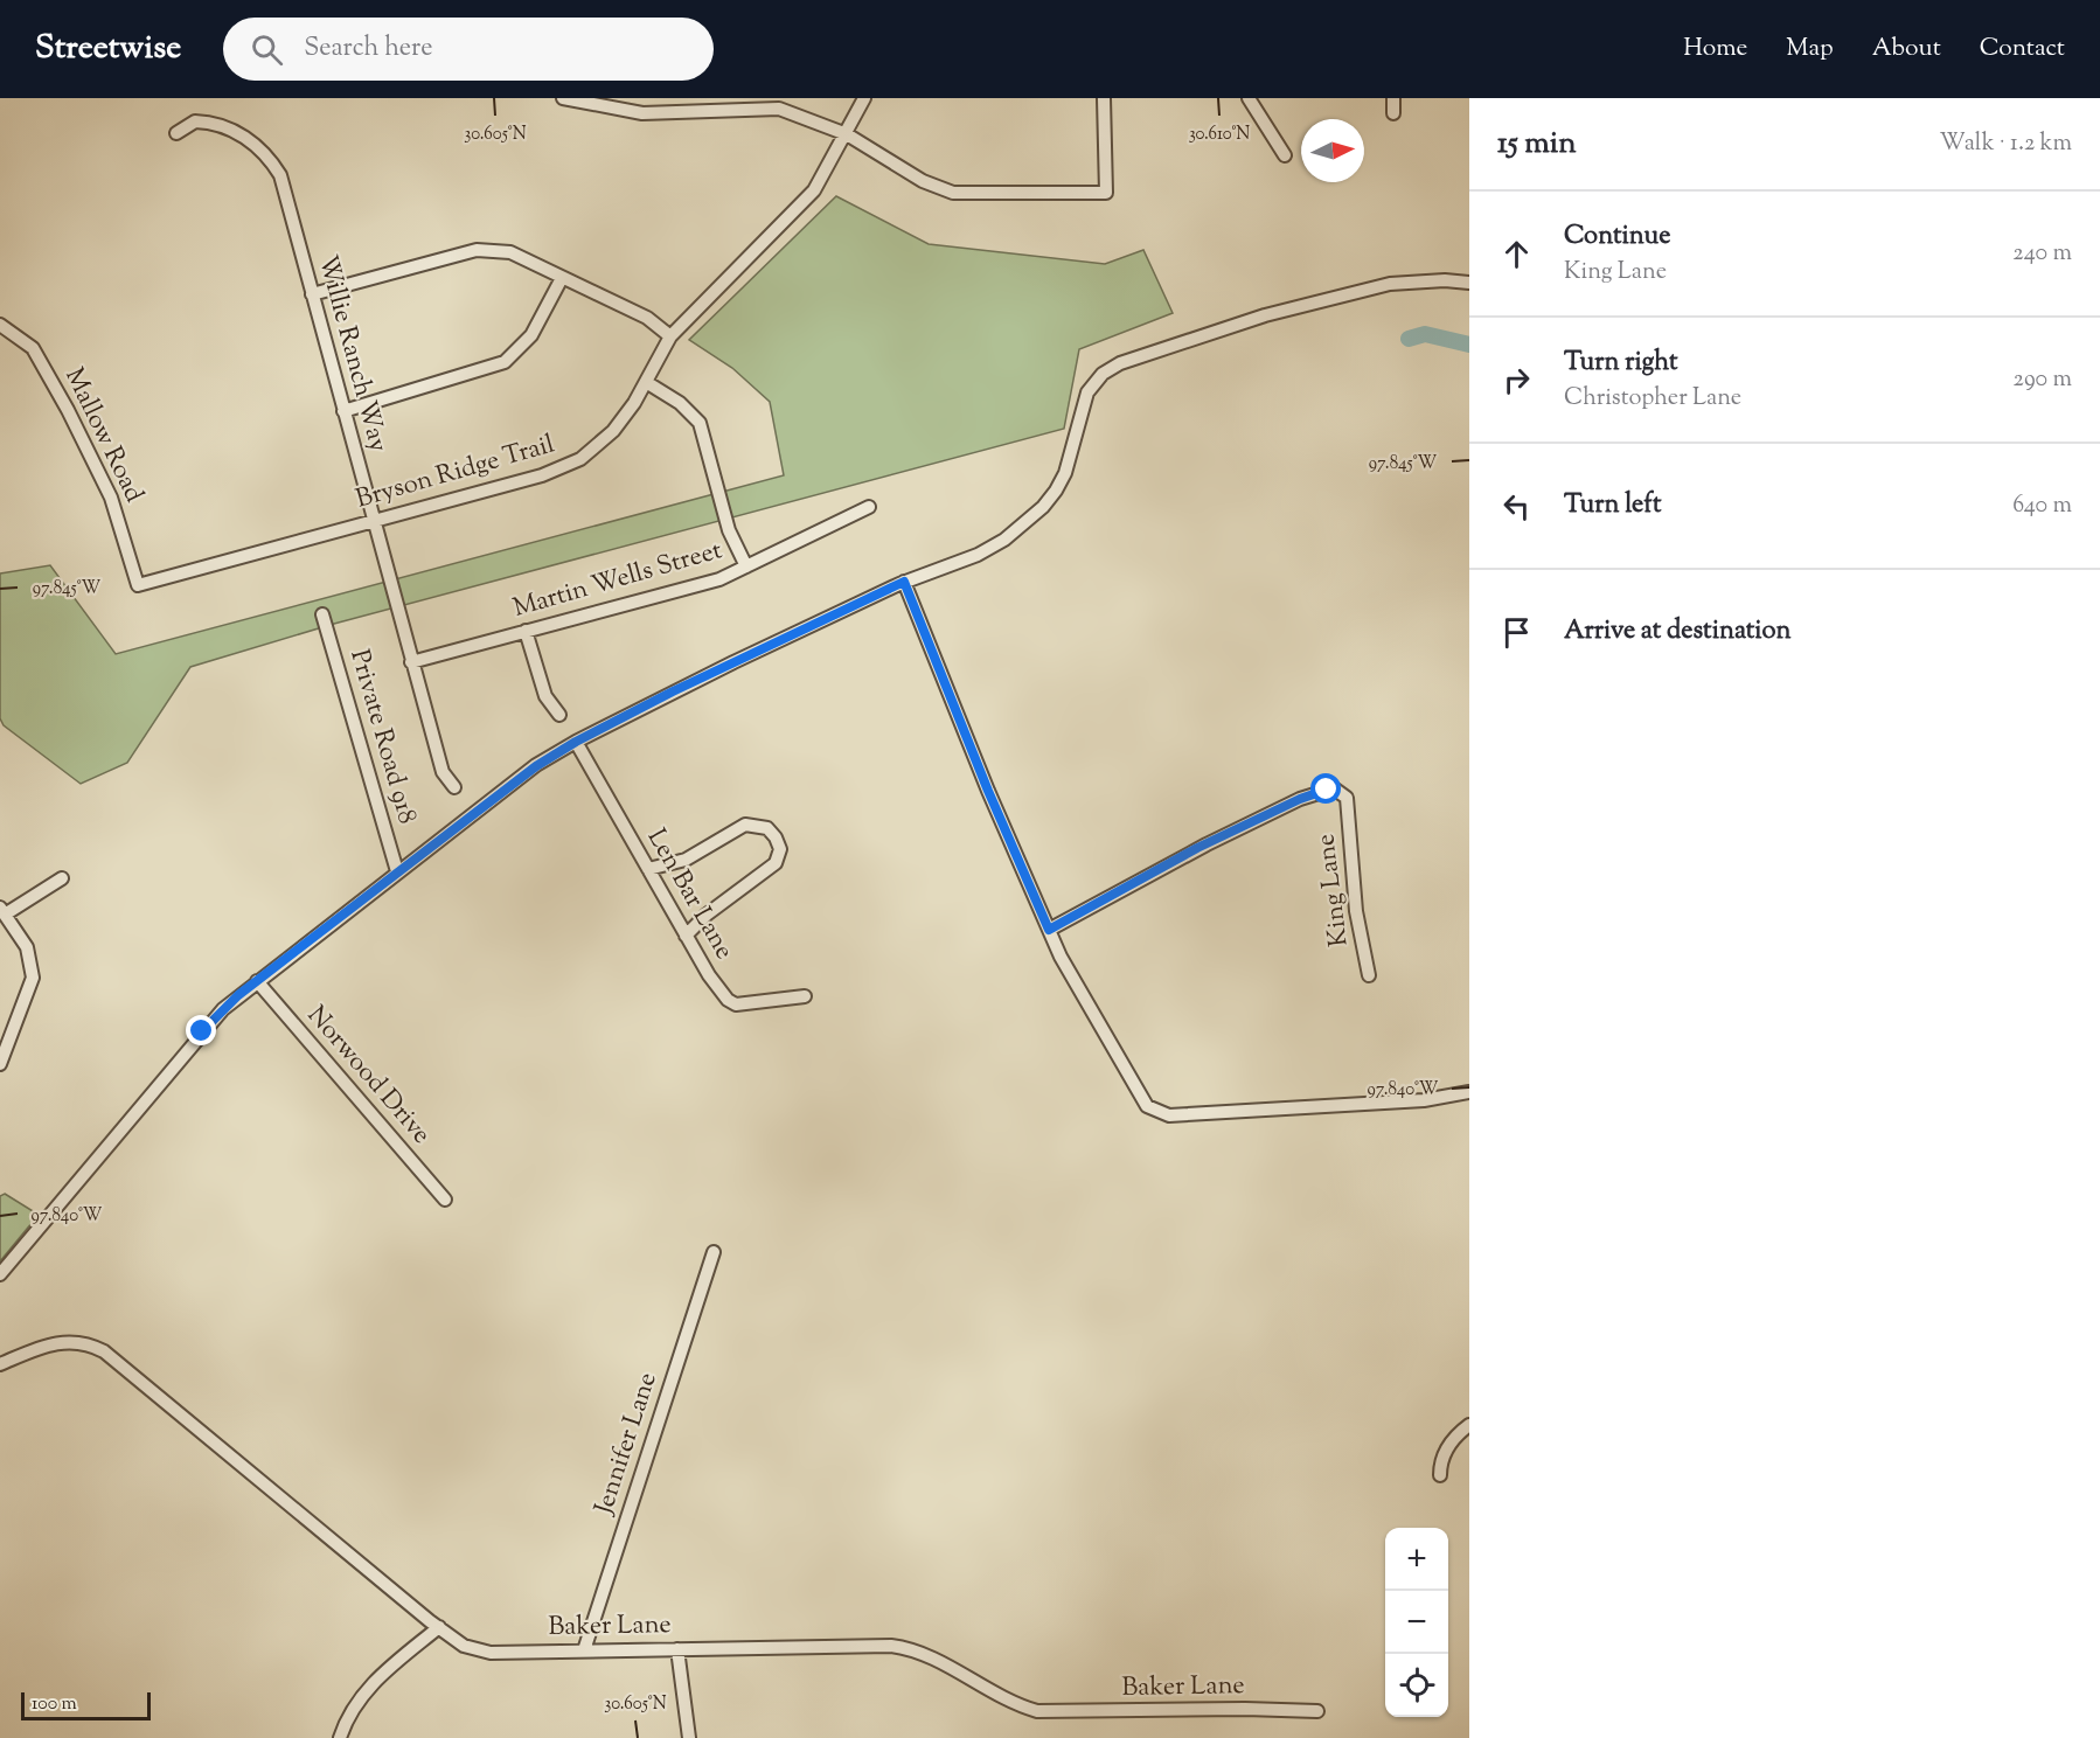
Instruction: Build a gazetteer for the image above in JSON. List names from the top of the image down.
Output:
{
  "streets": {
    "street": [
      "Willie Ranch Way",
      "Mallow Road",
      "Bryson Ridge Trail",
      "Martin Wells Street",
      "Private Road 918",
      "King Lane",
      "Len Bar Lane",
      "Norwood Drive",
      "Jennifer Lane",
      "Baker Lane"
    ]
  },
  "crossings": [
    ["Willie Ranch Way", "Bryson Ridge Trail"],
    ["Willie Ranch Way", "Martin Wells Street"],
    ["Mallow Road", "Bryson Ridge Trail"],
    ["Jennifer Lane", "Baker Lane"]
  ],
  "scale_bar": "100 m",
  "north": "right",
  "page": {
    "header": "Streetwise",
    "search": "Search here",
    "nav": [
      "Home",
      "Map",
      "About",
      "Contact"
    ],
    "heading": ["15 min", "Walk · 1.2 km"],
    "list": [
      ["Continue", "King Lane", "240 m"],
      ["Turn right", "Christopher Lane", "290 m"],
      ["Turn left", "640 m"],
      "Arrive at destination"
    ],
    "map_buttons": ["+", "−"],
    "scale": "100 m"
  },
  "coordinates": [
    "30.605°N",
    "30.610°N",
    "97.845°W",
    "97.840°W"
  ]
}
